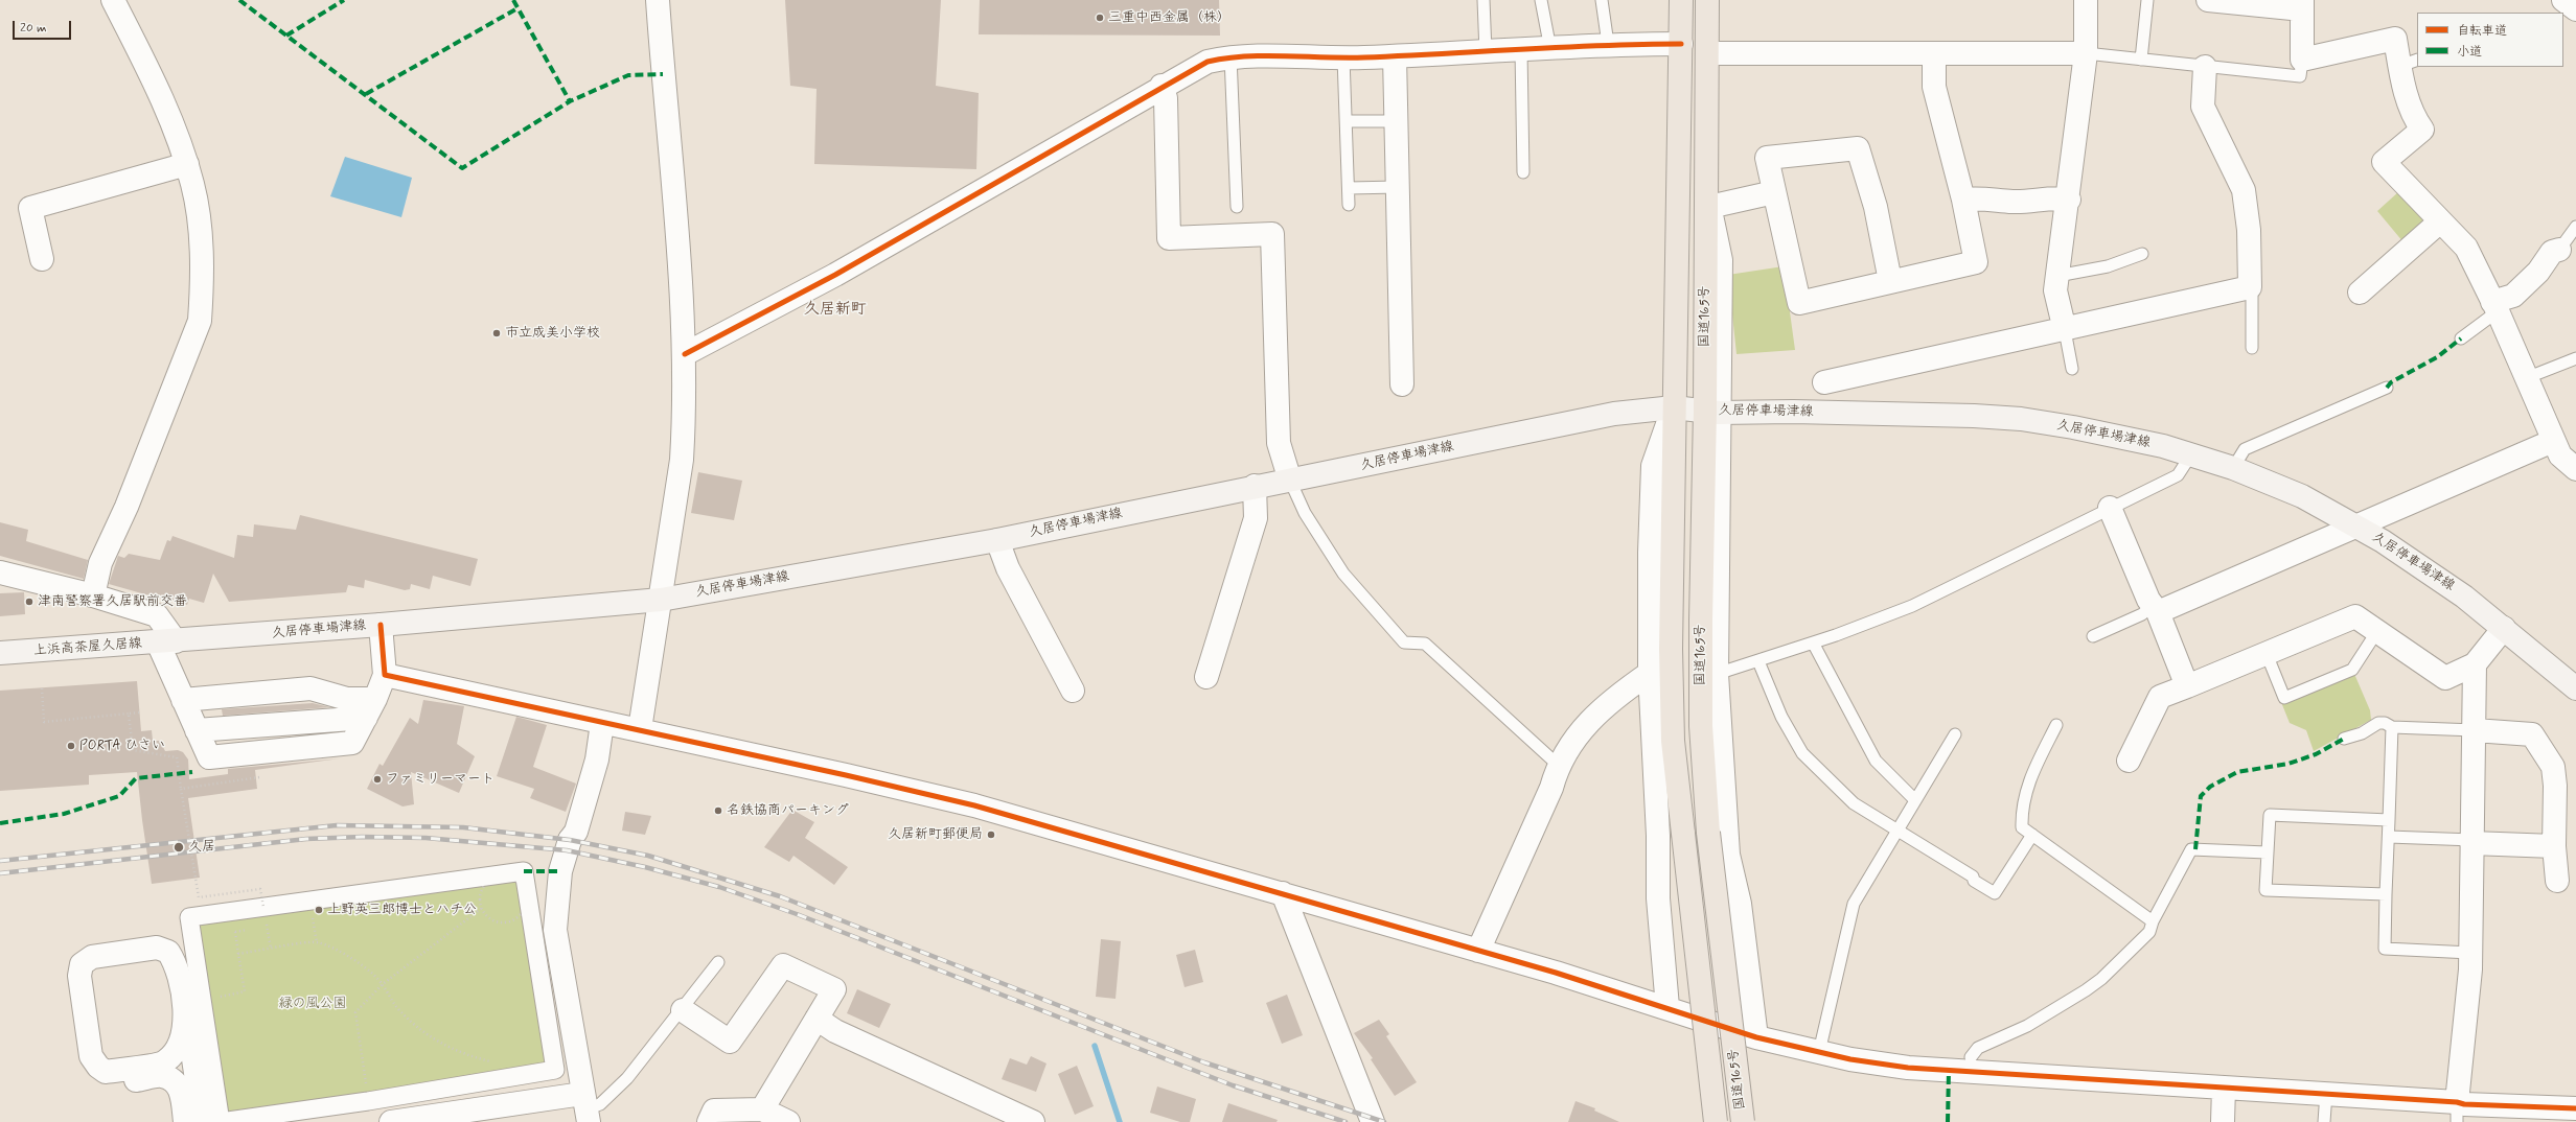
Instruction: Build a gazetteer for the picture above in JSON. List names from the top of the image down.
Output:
{
  "streets": {
    "highway": ["国道165号"],
    "main road": ["久居停車場津線", "上浜高茶屋久居線"]
  },
  "crossings": [
    ["国道165号", "久居停車場津線"],
    ["久居停車場津線", "上浜高茶屋久居線"]
  ],
  "districts": ["久居新町"],
  "parks": ["緑の風公園"],
  "places": [
    "三重中西金属（株）",
    "市立成美小学校",
    "津南警察署久居駅前交番",
    "PORTA ひさい",
    "ファミリーマート",
    "名鉄協商パーキング",
    "久居新町郵便局",
    "久居",
    "上野英三郎博士とハチ公"
  ],
  "legend": ["自転車道", "小道"],
  "scale_bar": "20 m"
}
